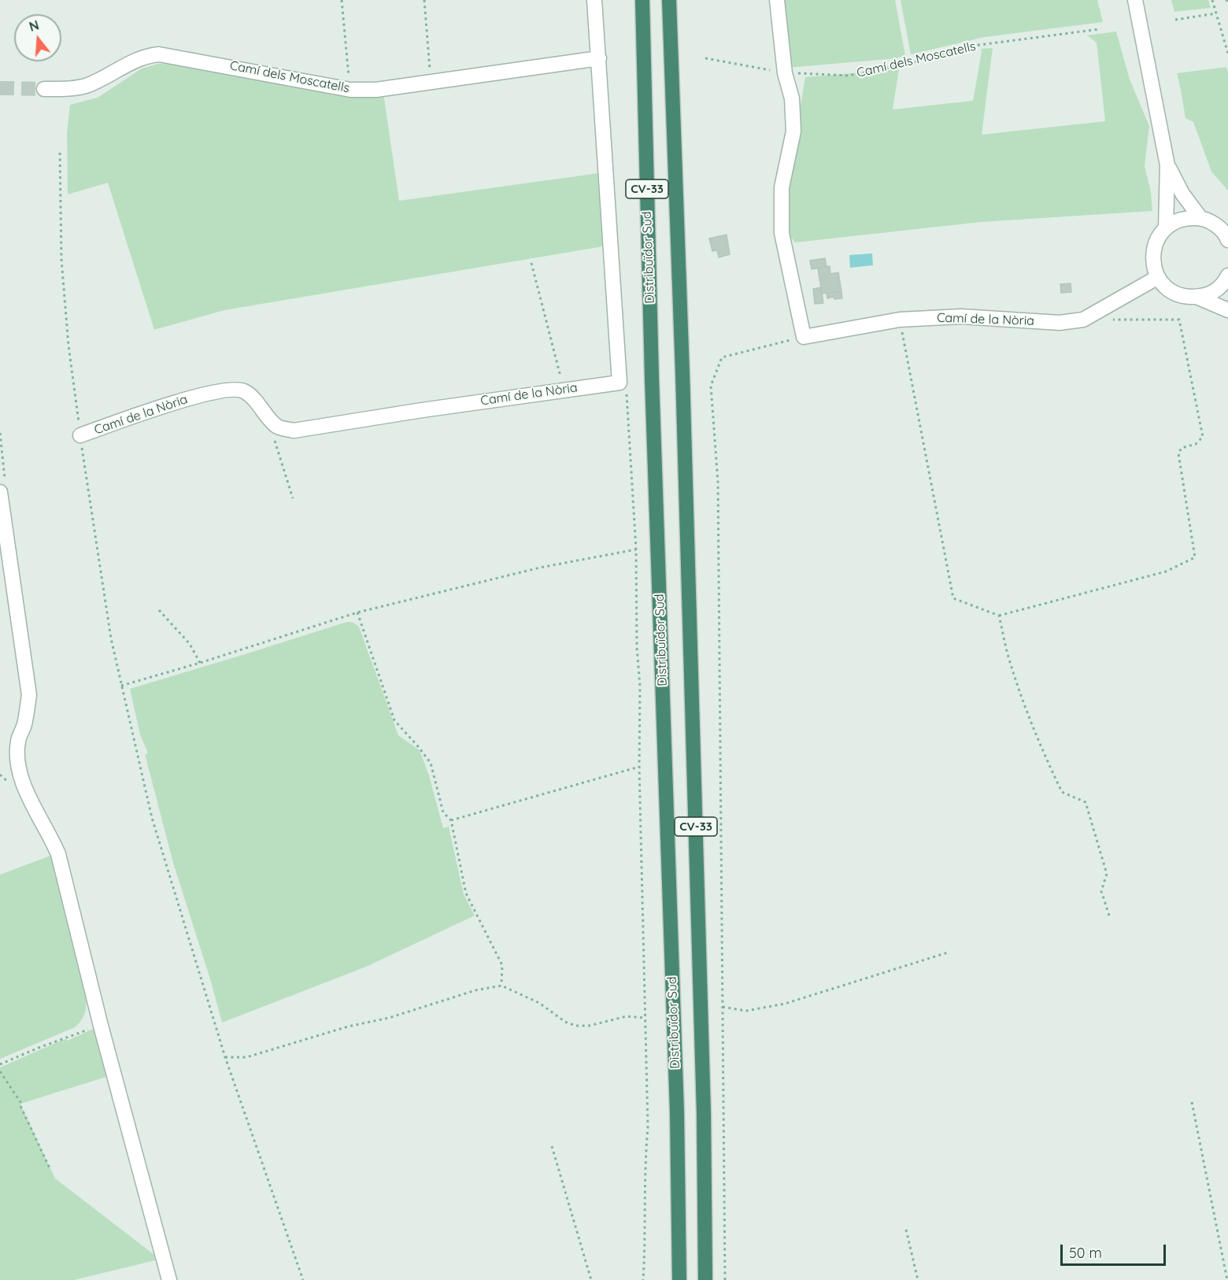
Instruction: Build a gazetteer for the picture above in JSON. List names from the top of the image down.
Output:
{
  "streets": {
    "highway": ["CV-33", "Distribuïdor Sud"],
    "street": ["Camí dels Moscatells", "Camí de la Nòria"]
  },
  "scale_bar": "50 m",
  "north": "top"
}
